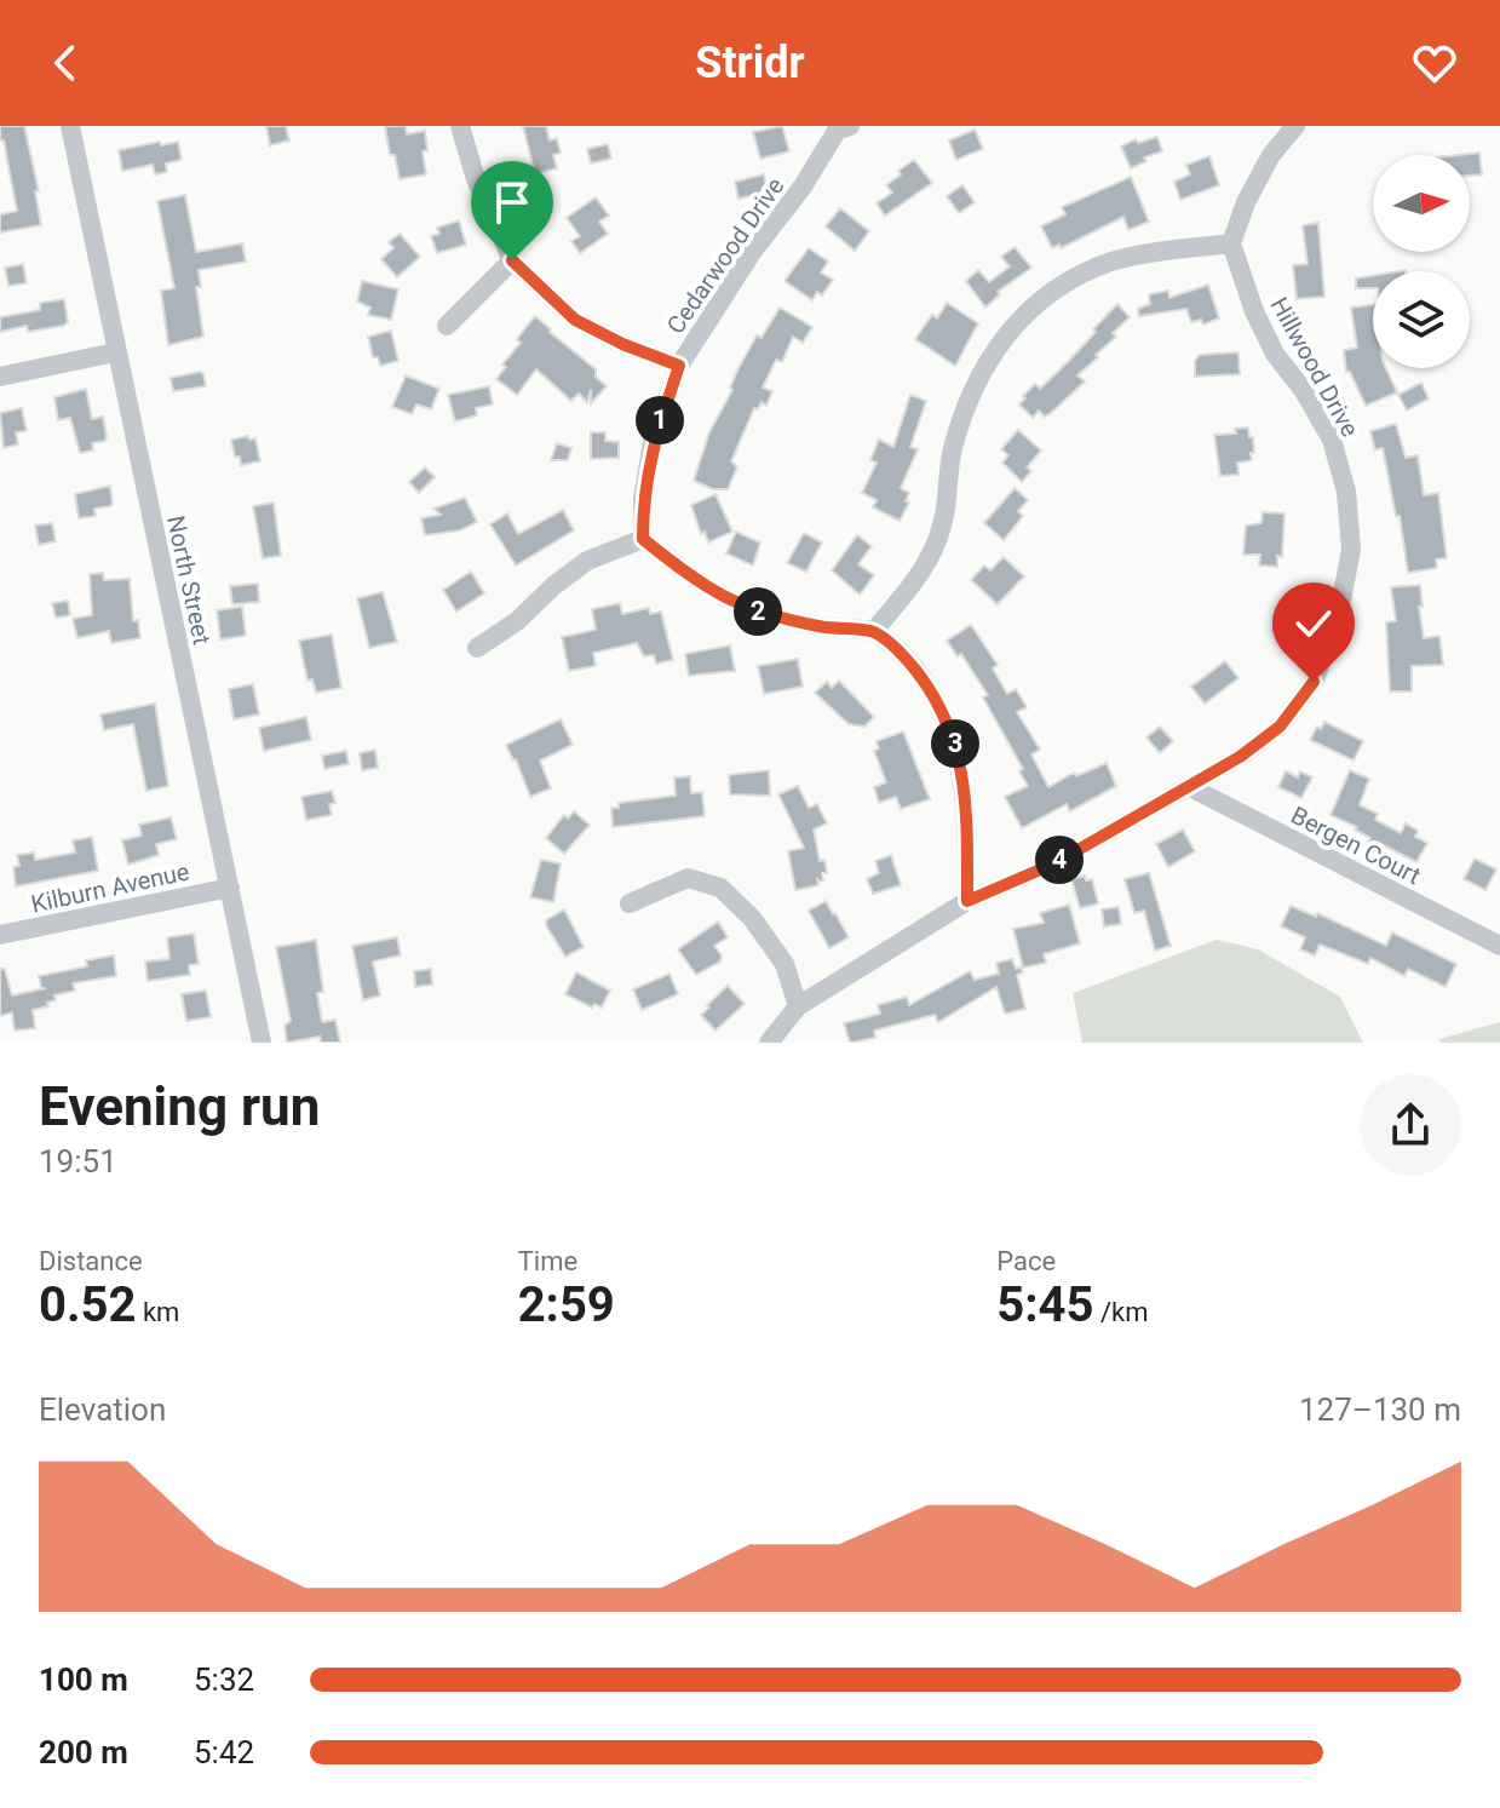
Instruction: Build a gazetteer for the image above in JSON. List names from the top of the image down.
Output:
{
  "streets": {
    "street": [
      "Cedarwood Drive",
      "Hillwood Drive",
      "North Street",
      "Bergen Court",
      "Kilburn Avenue"
    ]
  },
  "crossings": [
    ["Hillwood Drive", "Bergen Court"],
    ["North Street", "Kilburn Avenue"]
  ],
  "north": "right",
  "page": {
    "header": "Stridr",
    "pins": [
      "1",
      "2",
      "3",
      "4"
    ],
    "heading": ["Evening run", "19:51"],
    "stats": [
      ["Distance", "0.52 km"],
      ["Time", "2:59"],
      ["Pace", "5:45 /km"]
    ],
    "chart": ["Elevation", "127–130 m"],
    "list": [
      {
        "name": "100 m",
        "note": "5:32"
      },
      {
        "name": "200 m",
        "note": "5:42"
      }
    ]
  }
}
